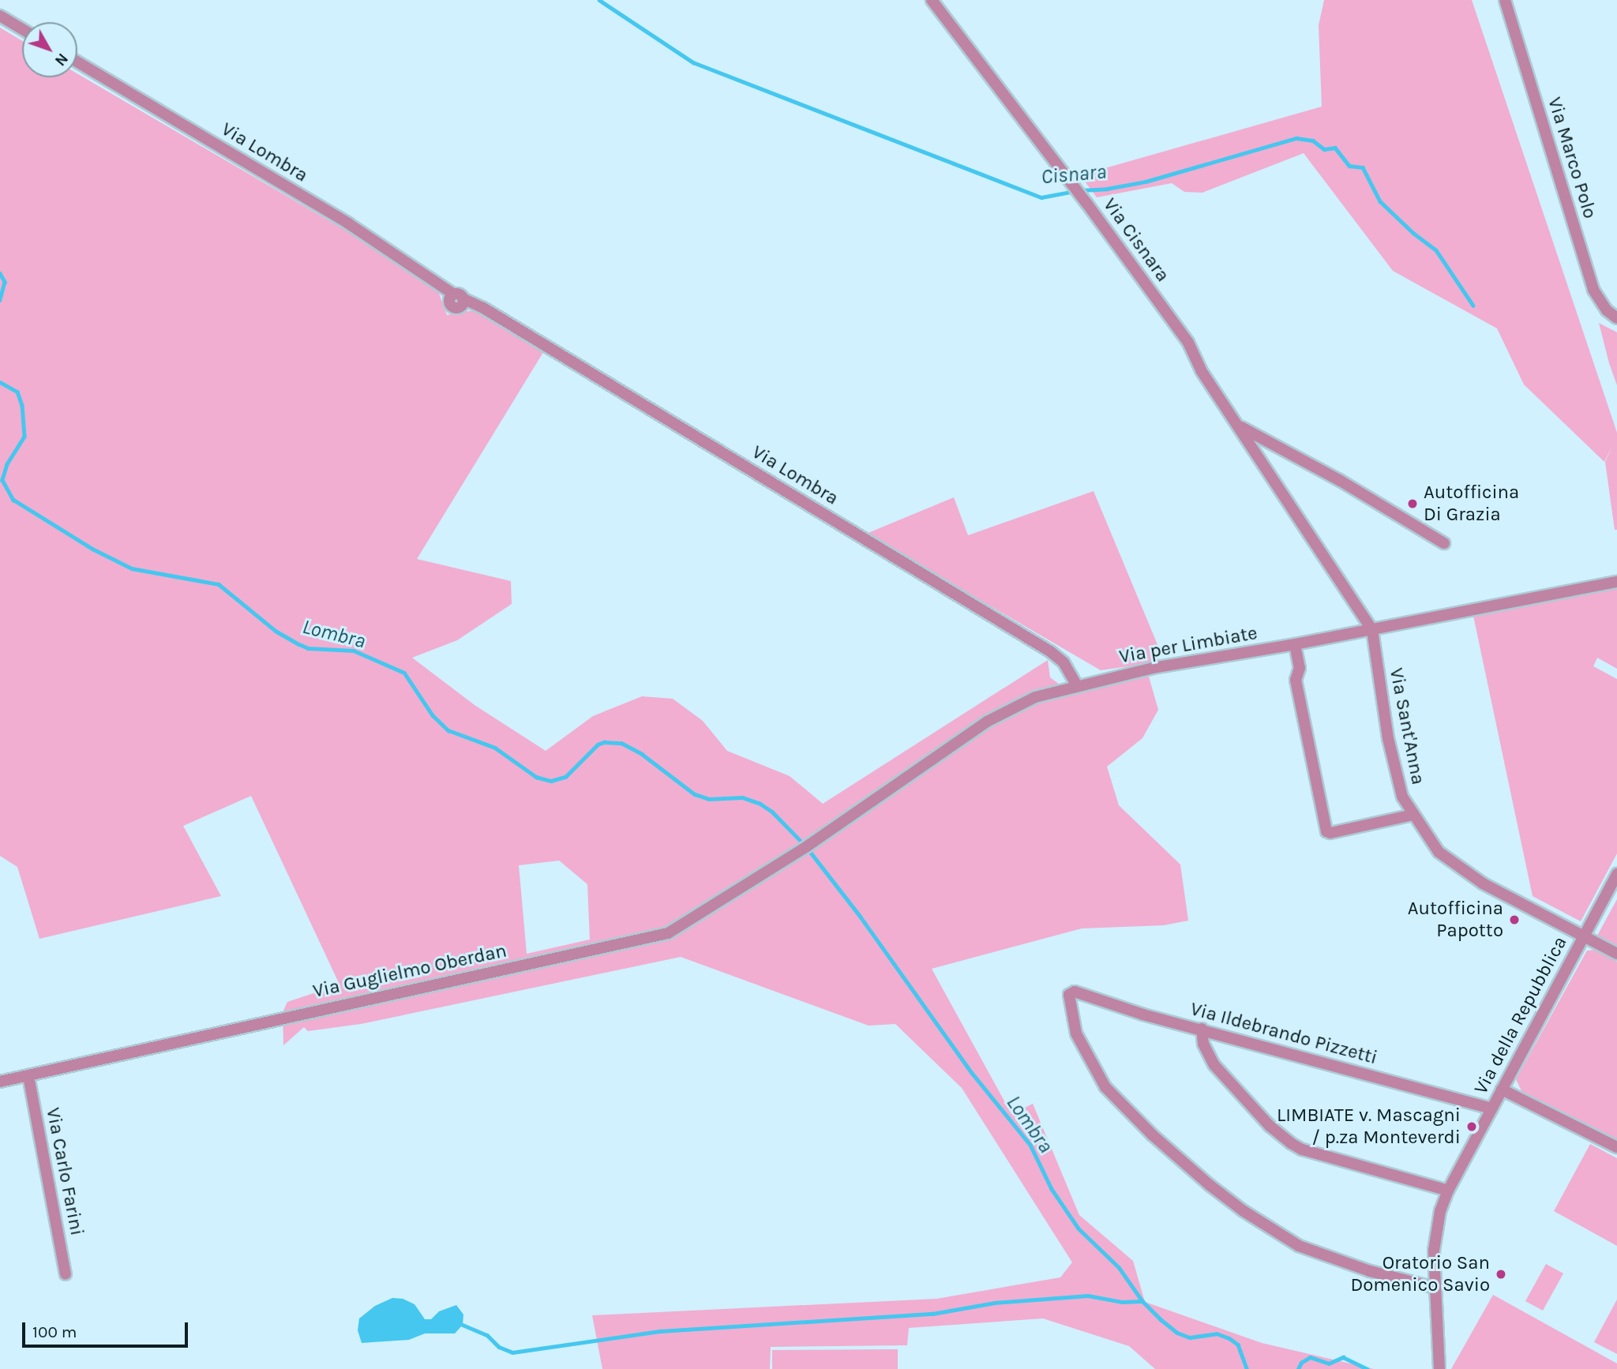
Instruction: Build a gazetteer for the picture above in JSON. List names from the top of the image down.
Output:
{
  "streets": {
    "street": [
      "Via Lombra",
      "Via Marco Polo",
      "Via Cisnara",
      "Via per Limbiate",
      "Via Sant'Anna",
      "Via Guglielmo Oberdan",
      "Via della Repubblica",
      "Via Ildebrando Pizzetti",
      "Via Carlo Farini"
    ]
  },
  "crossings": [
    ["Via Lombra", "Via per Limbiate"],
    ["Via Cisnara", "Via Sant'Anna"],
    ["Via per Limbiate", "Via Sant'Anna"],
    ["Via per Limbiate", "Via Guglielmo Oberdan"],
    ["Via Sant'Anna", "Via della Repubblica"],
    ["Via Guglielmo Oberdan", "Via Carlo Farini"],
    ["Via della Repubblica", "Via Ildebrando Pizzetti"]
  ],
  "water": ["Cisnara", "Lombra"],
  "places": [
    "Autofficina Di Grazia",
    "Autofficina Papotto",
    "LIMBIATE v. Mascagni / p.za Monteverdi",
    "Oratorio San Domenico Savio"
  ],
  "scale_bar": "100 m",
  "north": "bottom right"
}
